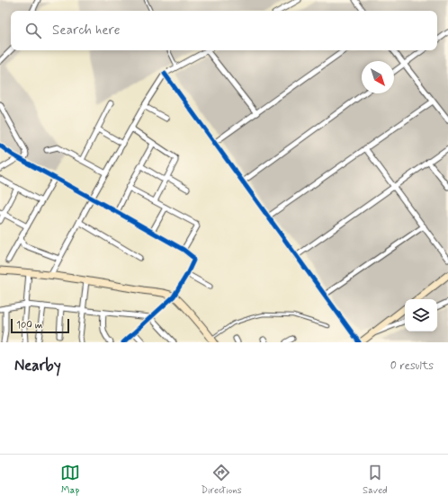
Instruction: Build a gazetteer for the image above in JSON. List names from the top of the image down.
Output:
{
  "scale_bar": "100 m",
  "north": "bottom right",
  "page": {
    "search": "Search here",
    "scale": "100 m",
    "heading": ["Nearby", "0 results"],
    "nav": ["Map", "Directions", "Saved"]
  }
}
